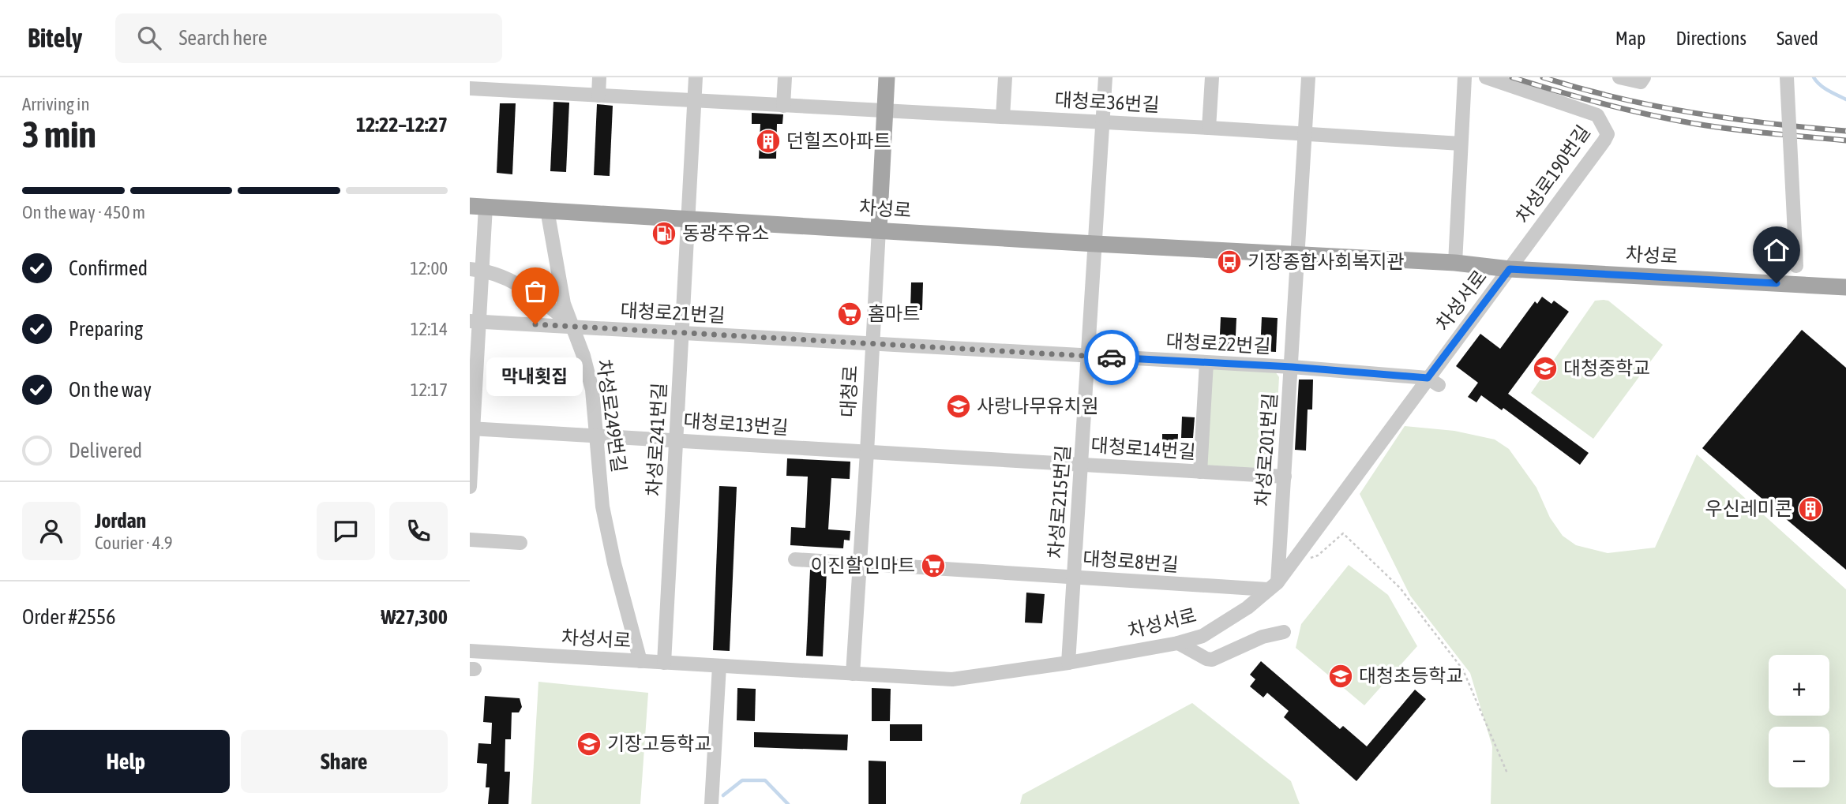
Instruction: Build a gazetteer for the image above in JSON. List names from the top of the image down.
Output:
{
  "streets": {
    "main road": ["차성로", "대청로"],
    "street": [
      "대청로36번길",
      "차성로190번길",
      "차성서로",
      "대청로21번길",
      "대청로22번길",
      "차성로249번길",
      "대청로13번길",
      "차성로241번길",
      "대청로14번길",
      "차성로201번길",
      "차성로215번길",
      "대청로8번길"
    ]
  },
  "crossings": [
    ["대청로36번길", "대청로"],
    ["대청로36번길", "차성로241번길"],
    ["대청로36번길", "차성로215번길"],
    ["차성로190번길", "차성로"],
    ["차성로190번길", "차성서로"],
    ["차성로", "차성서로"],
    ["차성로", "대청로"],
    ["차성로", "차성로249번길"],
    ["차성로", "차성로241번길"],
    ["차성로", "차성로201번길"],
    ["차성로", "차성로215번길"],
    ["차성서로", "대청로22번길"],
    ["차성서로", "대청로"],
    ["차성서로", "차성로249번길"],
    ["차성서로", "차성로241번길"],
    ["차성서로", "차성로201번길"],
    ["차성서로", "차성로215번길"],
    ["차성서로", "대청로8번길"],
    ["대청로21번길", "대청로22번길"],
    ["대청로21번길", "대청로"],
    ["대청로21번길", "차성로249번길"],
    ["대청로21번길", "차성로241번길"],
    ["대청로22번길", "대청로"],
    ["대청로22번길", "차성로201번길"],
    ["대청로22번길", "차성로215번길"],
    ["대청로", "대청로13번길"],
    ["대청로", "대청로14번길"],
    ["대청로", "대청로8번길"],
    ["차성로249번길", "대청로13번길"],
    ["대청로13번길", "차성로241번길"],
    ["대청로13번길", "대청로14번길"],
    ["대청로14번길", "차성로201번길"],
    ["대청로14번길", "차성로215번길"],
    ["차성로201번길", "대청로8번길"],
    ["차성로215번길", "대청로8번길"]
  ],
  "places": {
    "building": ["던힐즈아파트", "우신레미콘"],
    "fuel station": ["동광주유소"],
    "bus stop": ["기장종합사회복지관"],
    "supermarket": ["홈마트", "이진할인마트"],
    "other": ["막내횟집"],
    "school or university": [
      "대청중학교",
      "사랑나무유치원",
      "대청초등학교",
      "기장고등학교"
    ]
  },
  "page": {
    "header": "Bitely",
    "search": "Search here",
    "nav": ["Map", "Directions", "Saved"],
    "heading": ["3 min", "Arriving in", "12:22–12:27"],
    "panel": [
      "Jordan",
      "Courier · 4.9",
      "Order #2556",
      "₩27,300"
    ],
    "bar": "On the way · 450 m",
    "list": [
      ["Confirmed", "12:00"],
      ["Preparing", "12:14"],
      ["On the way", "12:17"],
      "Delivered"
    ],
    "bubble": "막내횟집",
    "map_buttons": ["+", "−"],
    "buttons": ["Help", "Share"]
  }
}
